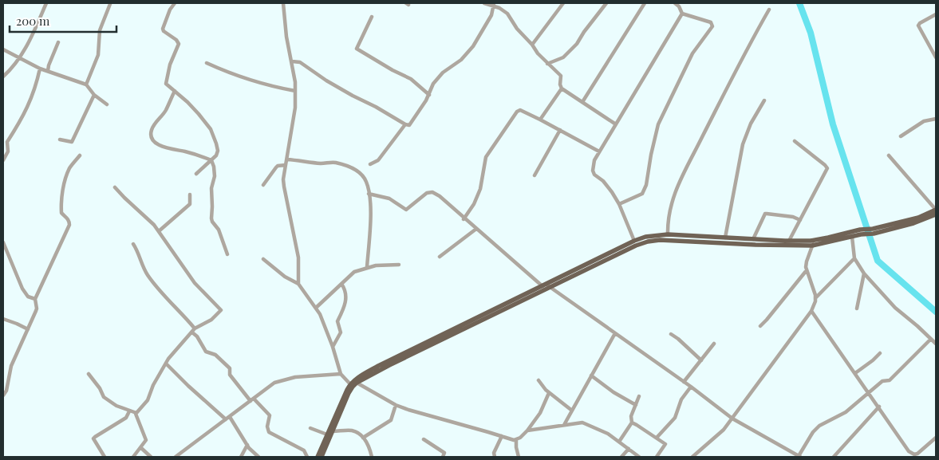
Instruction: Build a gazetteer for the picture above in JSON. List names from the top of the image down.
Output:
{
  "scale_bar": "200 m"
}
